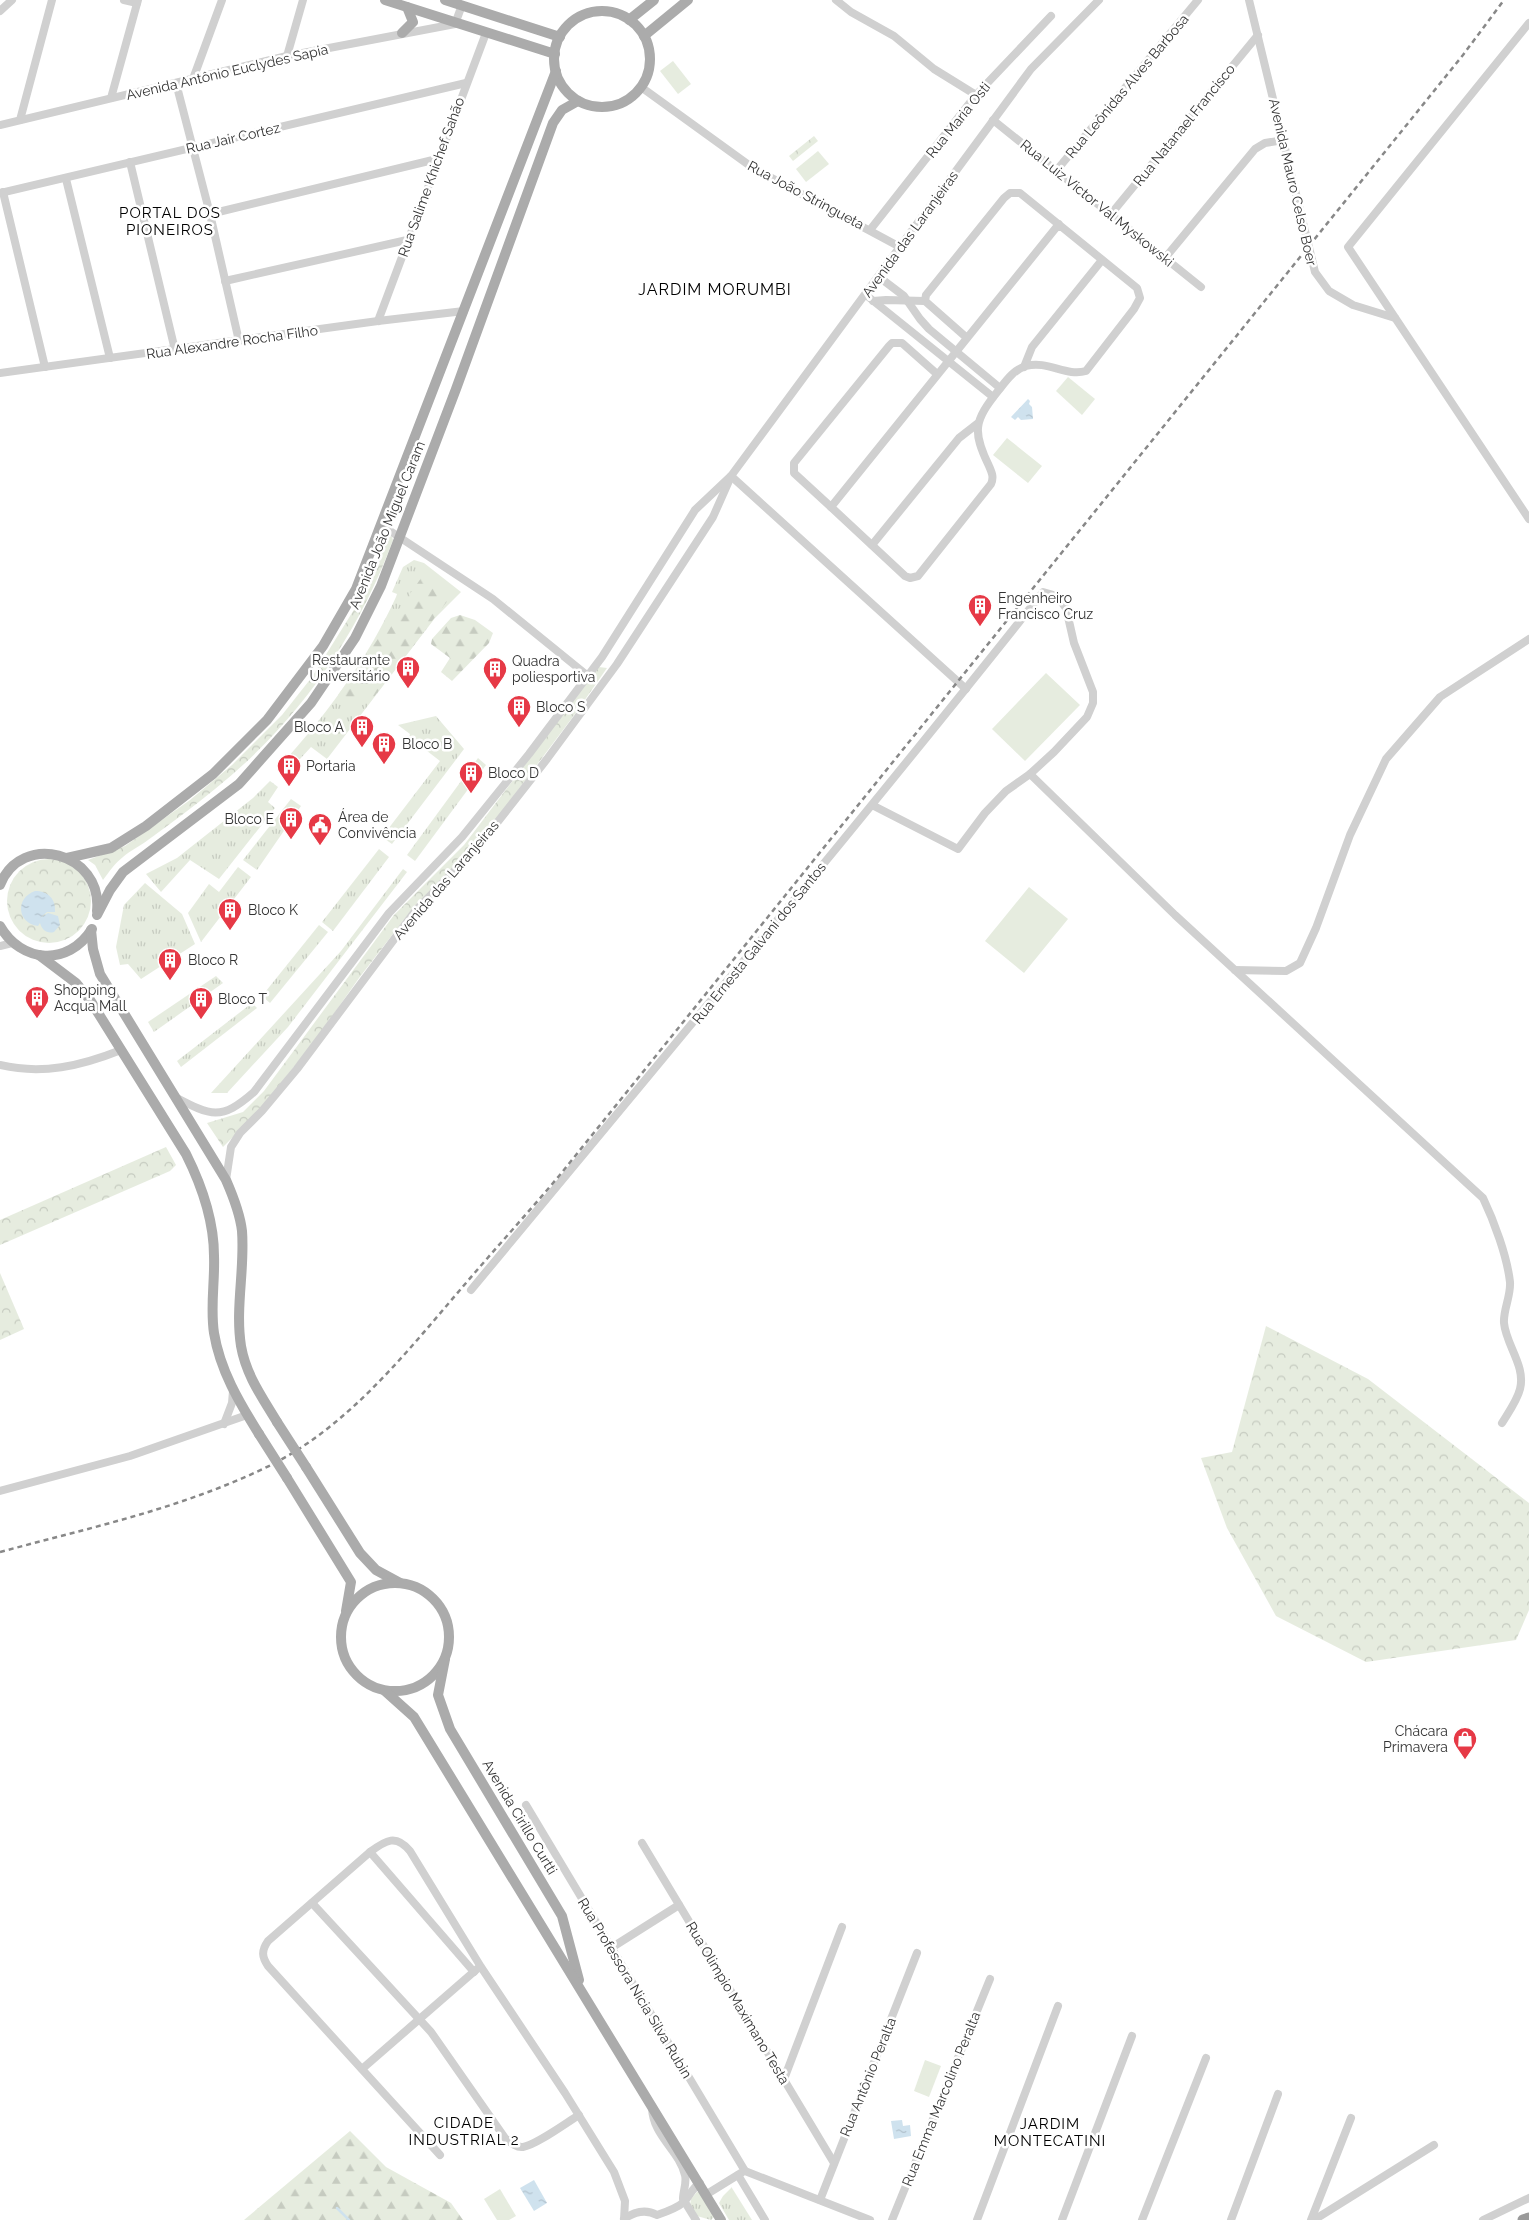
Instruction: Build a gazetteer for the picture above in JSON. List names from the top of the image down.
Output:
{
  "streets": {
    "main road": ["Avenida João Miguel Caram", "Avenida Cirillo Curtti"],
    "street": [
      "Avenida Antônio Euclydes Sapia",
      "Rua Leônidas Alves Barbosa",
      "Rua Maria Osti",
      "Rua Natanael Francisco",
      "Rua Jair Cortez",
      "Rua Salime Khichef Sahão",
      "Avenida Mauro Celso Boer",
      "Rua João Stringueta",
      "Rua Luiz Victor Val Myskowski",
      "Avenida das Laranjeiras",
      "Rua Alexandre Rocha Filho",
      "Rua Ernesta Galvani dos Santos",
      "Rua Professora Nicia Silva Rubin",
      "Rua Olimpio Maximano Testa",
      "Rua Antônio Peralta",
      "Rua Emma Marcolino Peralta"
    ]
  },
  "crossings": [
    ["Rua Leônidas Alves Barbosa", "Rua Luiz Victor Val Myskowski"],
    ["Rua Maria Osti", "Rua João Stringueta"],
    ["Rua Natanael Francisco", "Avenida Mauro Celso Boer"],
    ["Rua Natanael Francisco", "Rua Luiz Victor Val Myskowski"],
    ["Rua Jair Cortez", "Rua Salime Khichef Sahão"],
    ["Rua Salime Khichef Sahão", "Rua Alexandre Rocha Filho"],
    ["Rua João Stringueta", "Avenida das Laranjeiras"],
    ["Rua João Stringueta", "Avenida João Miguel Caram"],
    ["Rua Luiz Victor Val Myskowski", "Avenida das Laranjeiras"],
    ["Rua Alexandre Rocha Filho", "Avenida João Miguel Caram"],
    ["Rua Olimpio Maximano Testa", "Rua Antônio Peralta"]
  ],
  "districts": [
    "PORTAL DOS PIONEIROS",
    "JARDIM MORUMBI",
    "CIDADE INDUSTRIAL 2",
    "JARDIM MONTECATINI"
  ],
  "places": {
    "building": [
      "Engenheiro Francisco Cruz",
      "Restaurante Universitário",
      "Quadra poliesportiva",
      "Bloco S",
      "Bloco A",
      "Bloco B",
      "Portaria",
      "Bloco D",
      "Bloco E",
      "Bloco K",
      "Bloco R",
      "Shopping Acqua Mall",
      "Bloco T"
    ],
    "public building": ["Área de Convivência"],
    "shop": ["Chácara Primavera"]
  }
}
